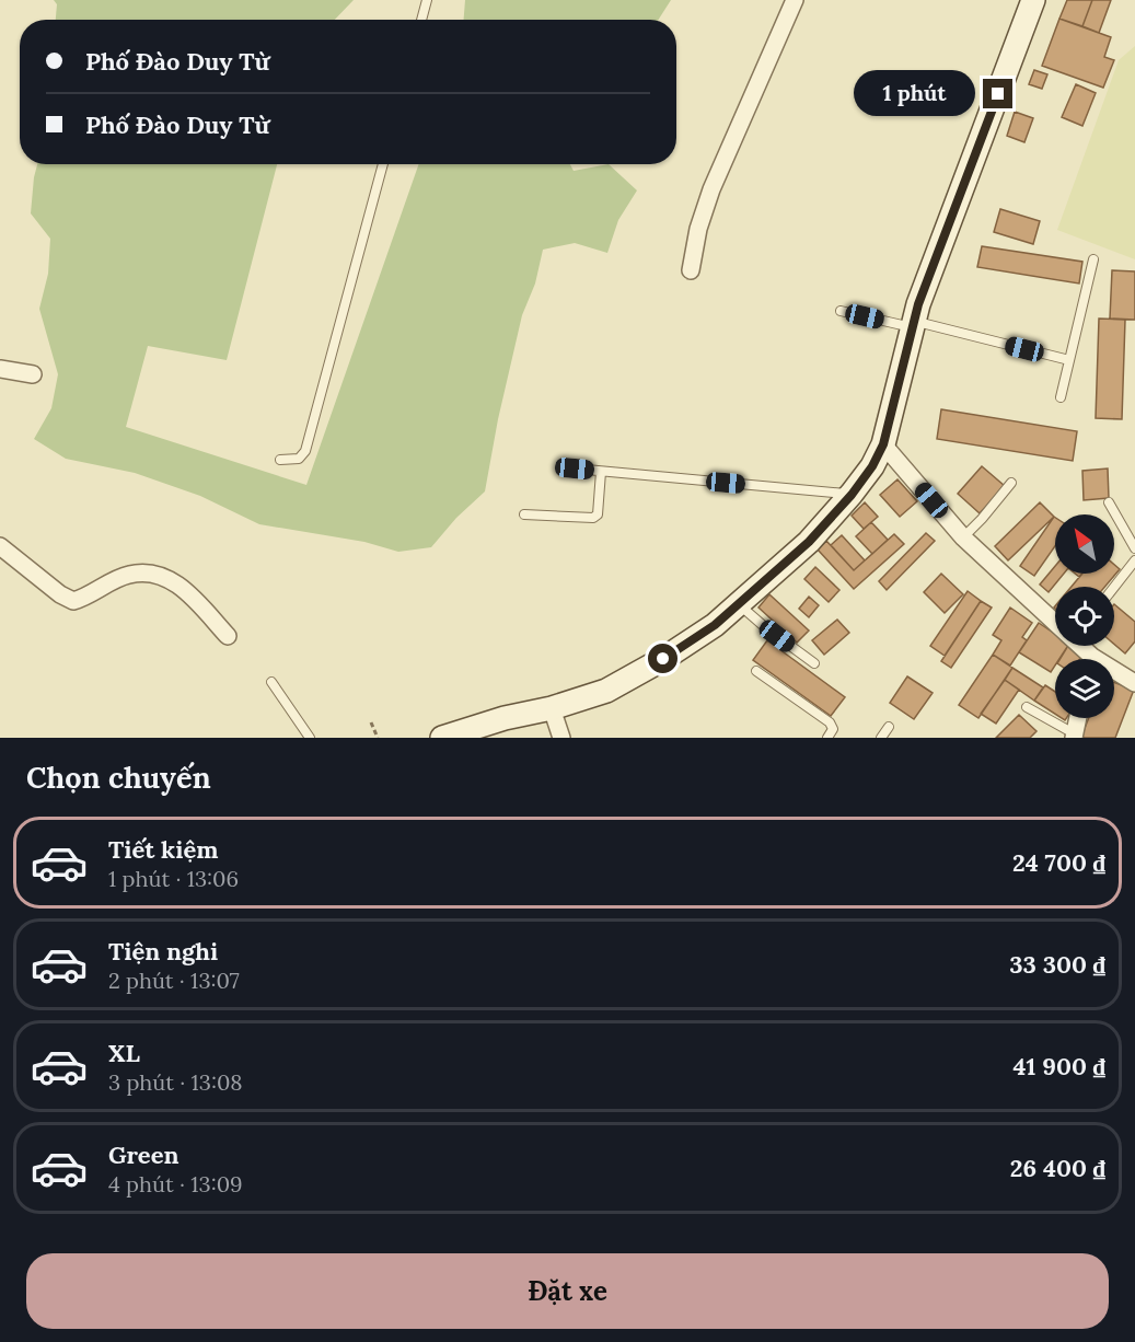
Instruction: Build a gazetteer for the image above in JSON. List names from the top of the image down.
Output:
{
  "north": "top left",
  "page": {
    "banner": ["Phố Đào Duy Từ", "Phố Đào Duy Từ"],
    "bubble": "1 phút",
    "heading": "Chọn chuyến",
    "list": [
      {
        "name": "Tiết kiệm",
        "note": "1 phút · 13:06",
        "value": "24 700 ₫"
      },
      {
        "name": "Tiện nghi",
        "note": "2 phút · 13:07",
        "value": "33 300 ₫"
      },
      {
        "name": "XL",
        "note": "3 phút · 13:08",
        "value": "41 900 ₫"
      },
      {
        "name": "Green",
        "note": "4 phút · 13:09",
        "value": "26 400 ₫"
      }
    ],
    "buttons": "Đặt xe"
  }
}
